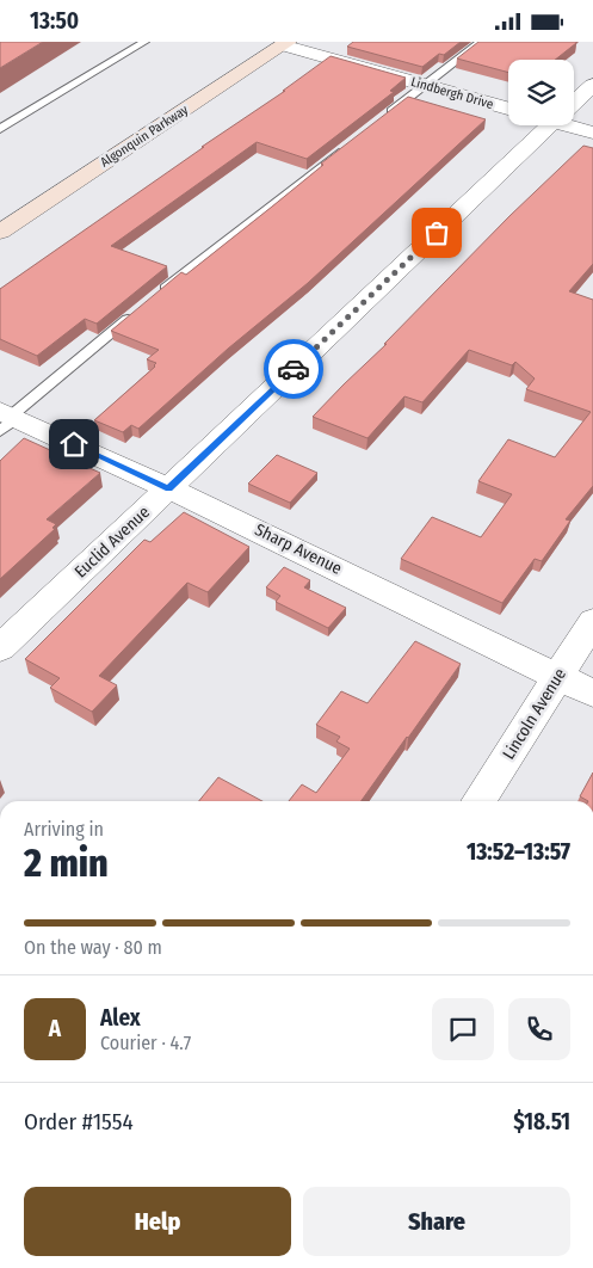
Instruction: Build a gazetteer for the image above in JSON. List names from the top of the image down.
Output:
{
  "streets": {
    "main road": ["Algonquin Parkway"],
    "street": [
      "Lindbergh Drive",
      "Euclid Avenue",
      "Sharp Avenue",
      "Lincoln Avenue"
    ]
  },
  "crossings": [
    ["Lindbergh Drive", "Algonquin Parkway"],
    ["Euclid Avenue", "Sharp Avenue"],
    ["Sharp Avenue", "Lincoln Avenue"]
  ],
  "page": {
    "status": "13:50",
    "heading": ["2 min", "Arriving in", "13:52–13:57"],
    "panel": [
      "Alex",
      "Courier · 4.7",
      "Order #1554",
      "$18.51"
    ],
    "bar": "On the way · 80 m",
    "round": "A",
    "buttons": ["Help", "Share"]
  }
}
